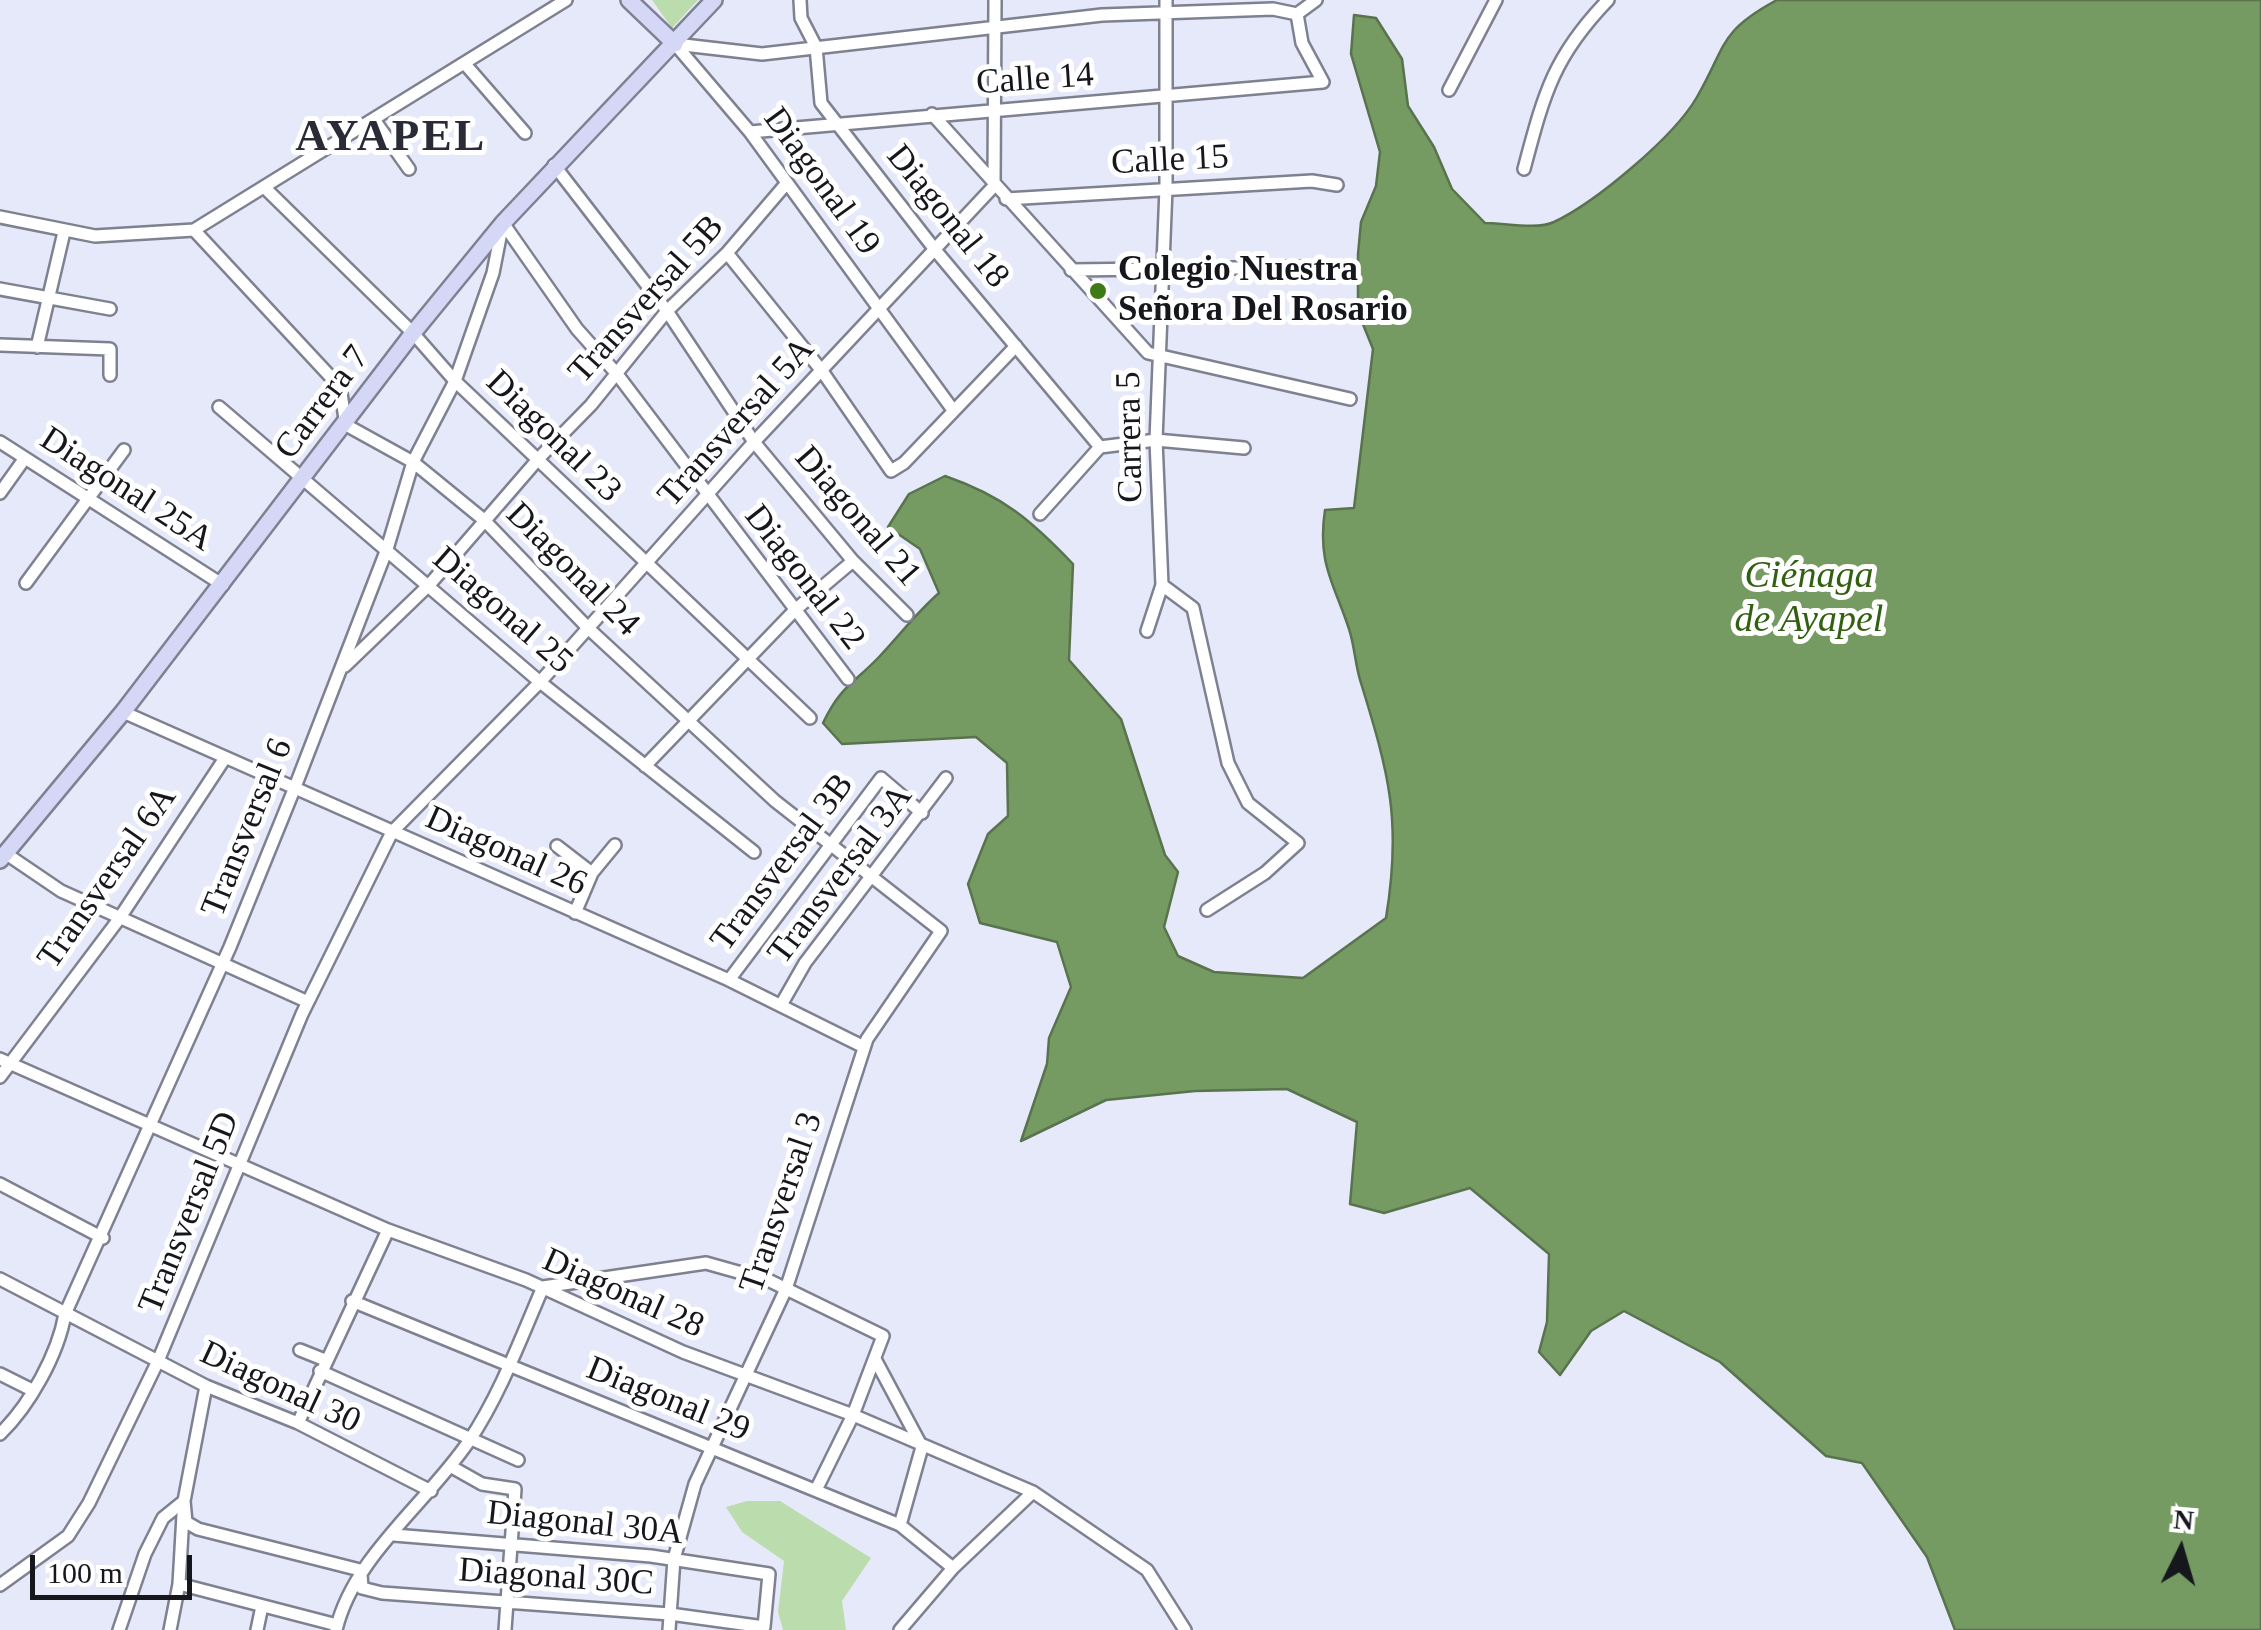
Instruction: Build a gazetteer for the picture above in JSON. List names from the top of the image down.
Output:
{
  "streets": {
    "main road": ["Diagonal 19", "Carrera 7"],
    "street": [
      "Calle 14",
      "Calle 15",
      "Diagonal 18",
      "Transversal 5B",
      "Transversal 5A",
      "Diagonal 23",
      "Carrera 5",
      "Diagonal 25A",
      "Diagonal 21",
      "Diagonal 24",
      "Diagonal 22",
      "Diagonal 25",
      "Transversal 6",
      "Diagonal 26",
      "Transversal 3B",
      "Transversal 3A",
      "Transversal 6A",
      "Transversal 3",
      "Transversal 5D",
      "Diagonal 28",
      "Diagonal 30",
      "Diagonal 29",
      "Diagonal 30A",
      "Diagonal 30C"
    ]
  },
  "crossings": [
    ["Calle 14", "Diagonal 19"],
    ["Calle 14", "Diagonal 18"],
    ["Calle 14", "Carrera 5"],
    ["Calle 15", "Carrera 5"],
    ["Diagonal 19", "Transversal 5B"],
    ["Diagonal 19", "Carrera 7"],
    ["Diagonal 19", "Transversal 5A"],
    ["Diagonal 18", "Transversal 5A"],
    ["Transversal 5B", "Diagonal 23"],
    ["Transversal 5B", "Diagonal 21"],
    ["Transversal 5B", "Diagonal 24"],
    ["Transversal 5B", "Diagonal 22"],
    ["Transversal 5B", "Diagonal 25"],
    ["Transversal 5B", "Transversal 6"],
    ["Carrera 7", "Diagonal 23"],
    ["Carrera 7", "Diagonal 25A"],
    ["Carrera 7", "Diagonal 21"],
    ["Carrera 7", "Diagonal 24"],
    ["Carrera 7", "Diagonal 22"],
    ["Carrera 7", "Diagonal 25"],
    ["Carrera 7", "Transversal 6"],
    ["Carrera 7", "Diagonal 26"],
    ["Transversal 5A", "Diagonal 23"],
    ["Transversal 5A", "Diagonal 21"],
    ["Transversal 5A", "Diagonal 24"],
    ["Transversal 5A", "Diagonal 22"],
    ["Transversal 5A", "Diagonal 25"],
    ["Transversal 5A", "Diagonal 26"],
    ["Transversal 5A", "Transversal 5D"],
    ["Diagonal 23", "Transversal 6"],
    ["Diagonal 24", "Transversal 6"],
    ["Diagonal 24", "Transversal 3B"],
    ["Diagonal 24", "Transversal 3A"],
    ["Diagonal 24", "Transversal 3"],
    ["Diagonal 22", "Transversal 6"],
    ["Diagonal 25", "Transversal 6"],
    ["Transversal 6", "Diagonal 26"],
    ["Transversal 6", "Diagonal 28"],
    ["Transversal 6", "Diagonal 30"],
    ["Diagonal 26", "Transversal 3B"],
    ["Diagonal 26", "Transversal 3A"],
    ["Diagonal 26", "Transversal 6A"],
    ["Diagonal 26", "Transversal 3"],
    ["Diagonal 26", "Transversal 5D"],
    ["Transversal 3B", "Transversal 3A"],
    ["Transversal 6A", "Diagonal 28"],
    ["Transversal 3", "Diagonal 28"],
    ["Transversal 3", "Diagonal 29"],
    ["Transversal 3", "Diagonal 30A"],
    ["Transversal 5D", "Diagonal 28"],
    ["Transversal 5D", "Diagonal 30"],
    ["Diagonal 30A", "Diagonal 30C"]
  ],
  "districts": ["AYAPEL"],
  "water": ["Ciénaga de Ayapel"],
  "places": ["Colegio Nuestra Señora Del Rosario"],
  "scale_bar": "100 m",
  "north": "top"
}
